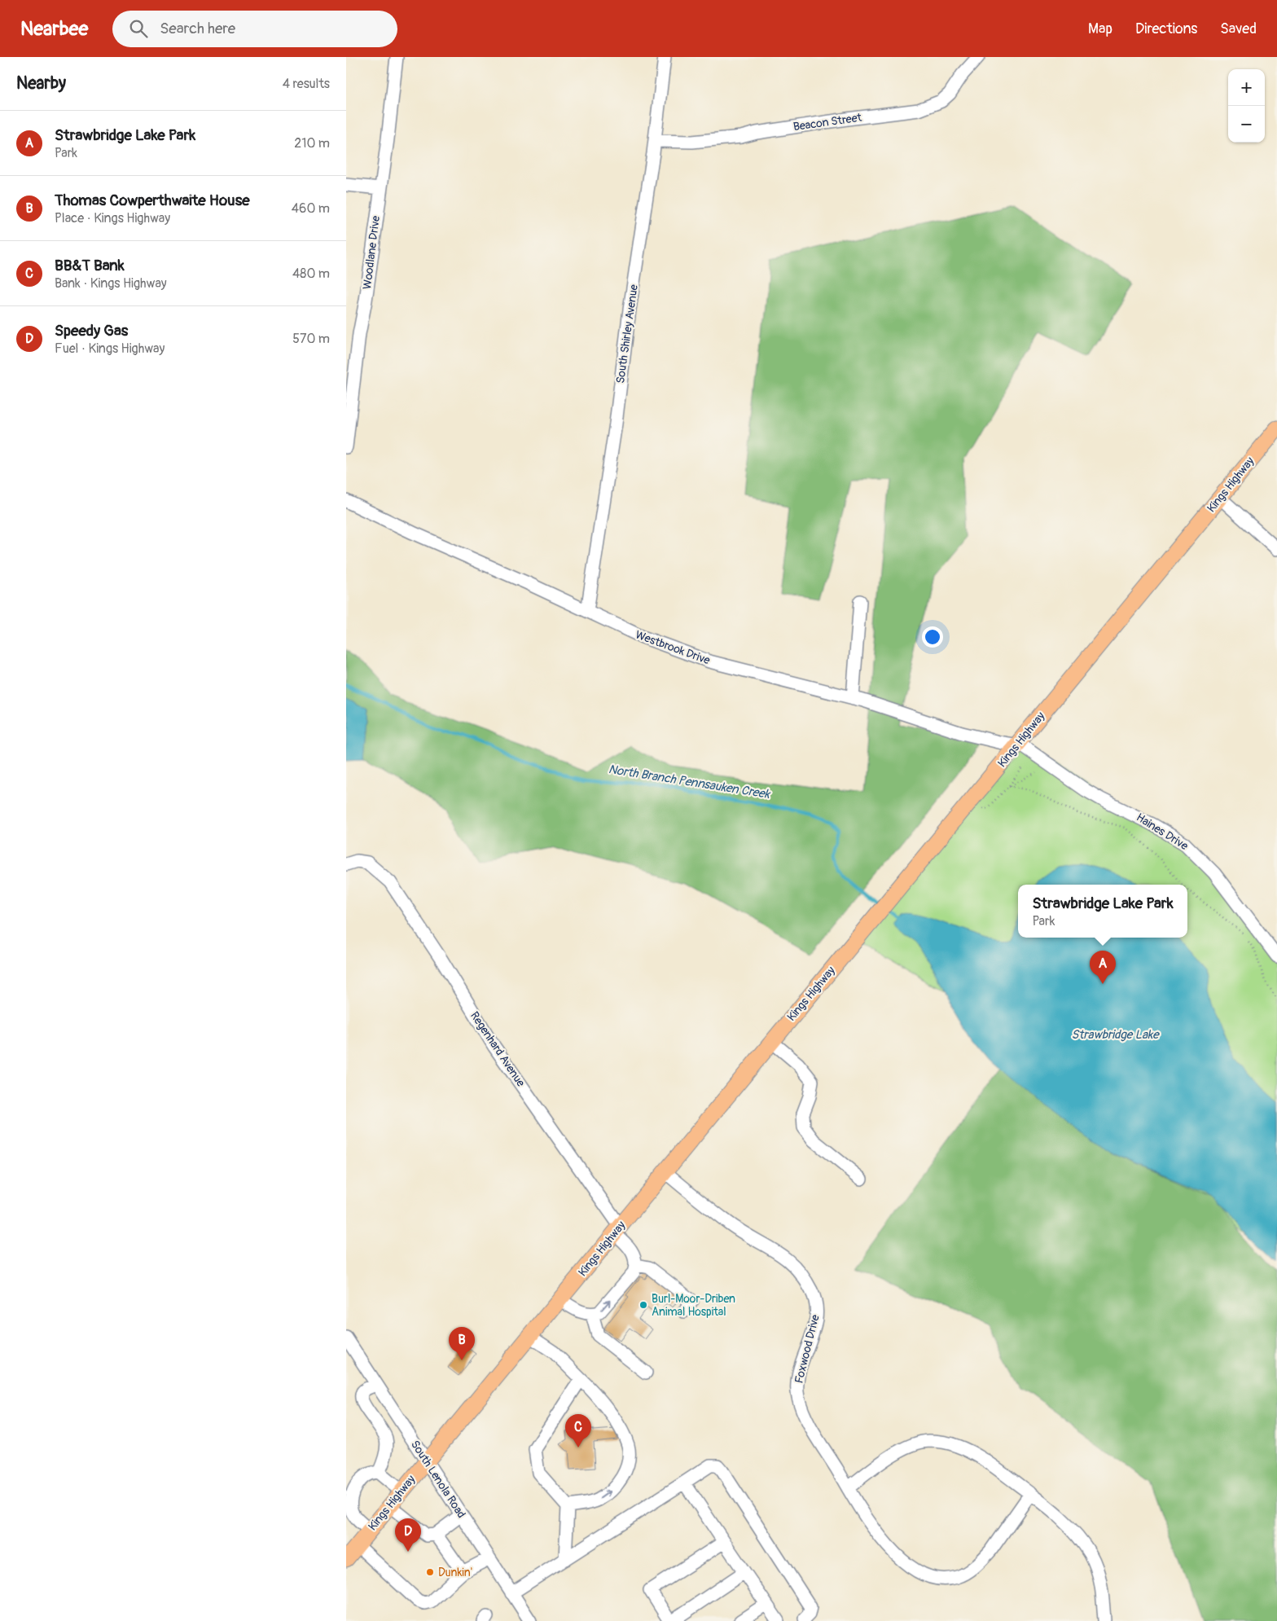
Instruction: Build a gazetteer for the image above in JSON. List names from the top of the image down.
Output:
{
  "streets": {
    "main road": ["Kings Highway"],
    "street": [
      "Beacon Street",
      "Woodlane Drive",
      "South Shirley Avenue",
      "Westbrook Drive",
      "Haines Drive",
      "Regenhard Avenue",
      "Foxwood Drive",
      "South Lenola Road"
    ]
  },
  "crossings": [
    ["Beacon Street", "South Shirley Avenue"],
    ["South Shirley Avenue", "Westbrook Drive"],
    ["Kings Highway", "Westbrook Drive"],
    ["Kings Highway", "Haines Drive"],
    ["Kings Highway", "Regenhard Avenue"],
    ["Kings Highway", "Foxwood Drive"],
    ["Kings Highway", "South Lenola Road"],
    ["Westbrook Drive", "Haines Drive"]
  ],
  "water": ["North Branch Pennsauken Creek", "Strawbridge Lake"],
  "places": ["Burl-Moor-Driben Animal Hospital", "Dunkin'"],
  "page": {
    "header": "Nearbee",
    "search": "Search here",
    "nav": ["Map", "Directions", "Saved"],
    "heading": ["Nearby", "4 results"],
    "map_buttons": ["+", "−"],
    "list": [
      {
        "mark": "A",
        "name": "Strawbridge Lake Park",
        "note": "Park",
        "value": "210 m"
      },
      {
        "mark": "B",
        "name": "Thomas Cowperthwaite House",
        "note": "Place · Kings Highway",
        "value": "460 m"
      },
      {
        "mark": "C",
        "name": "BB&T Bank",
        "note": "Bank · Kings Highway",
        "value": "480 m"
      },
      {
        "mark": "D",
        "name": "Speedy Gas",
        "note": "Fuel · Kings Highway",
        "value": "570 m"
      }
    ],
    "popup": ["Strawbridge Lake Park", "Park"],
    "pins": [
      "A",
      "B",
      "C",
      "D"
    ]
  }
}
